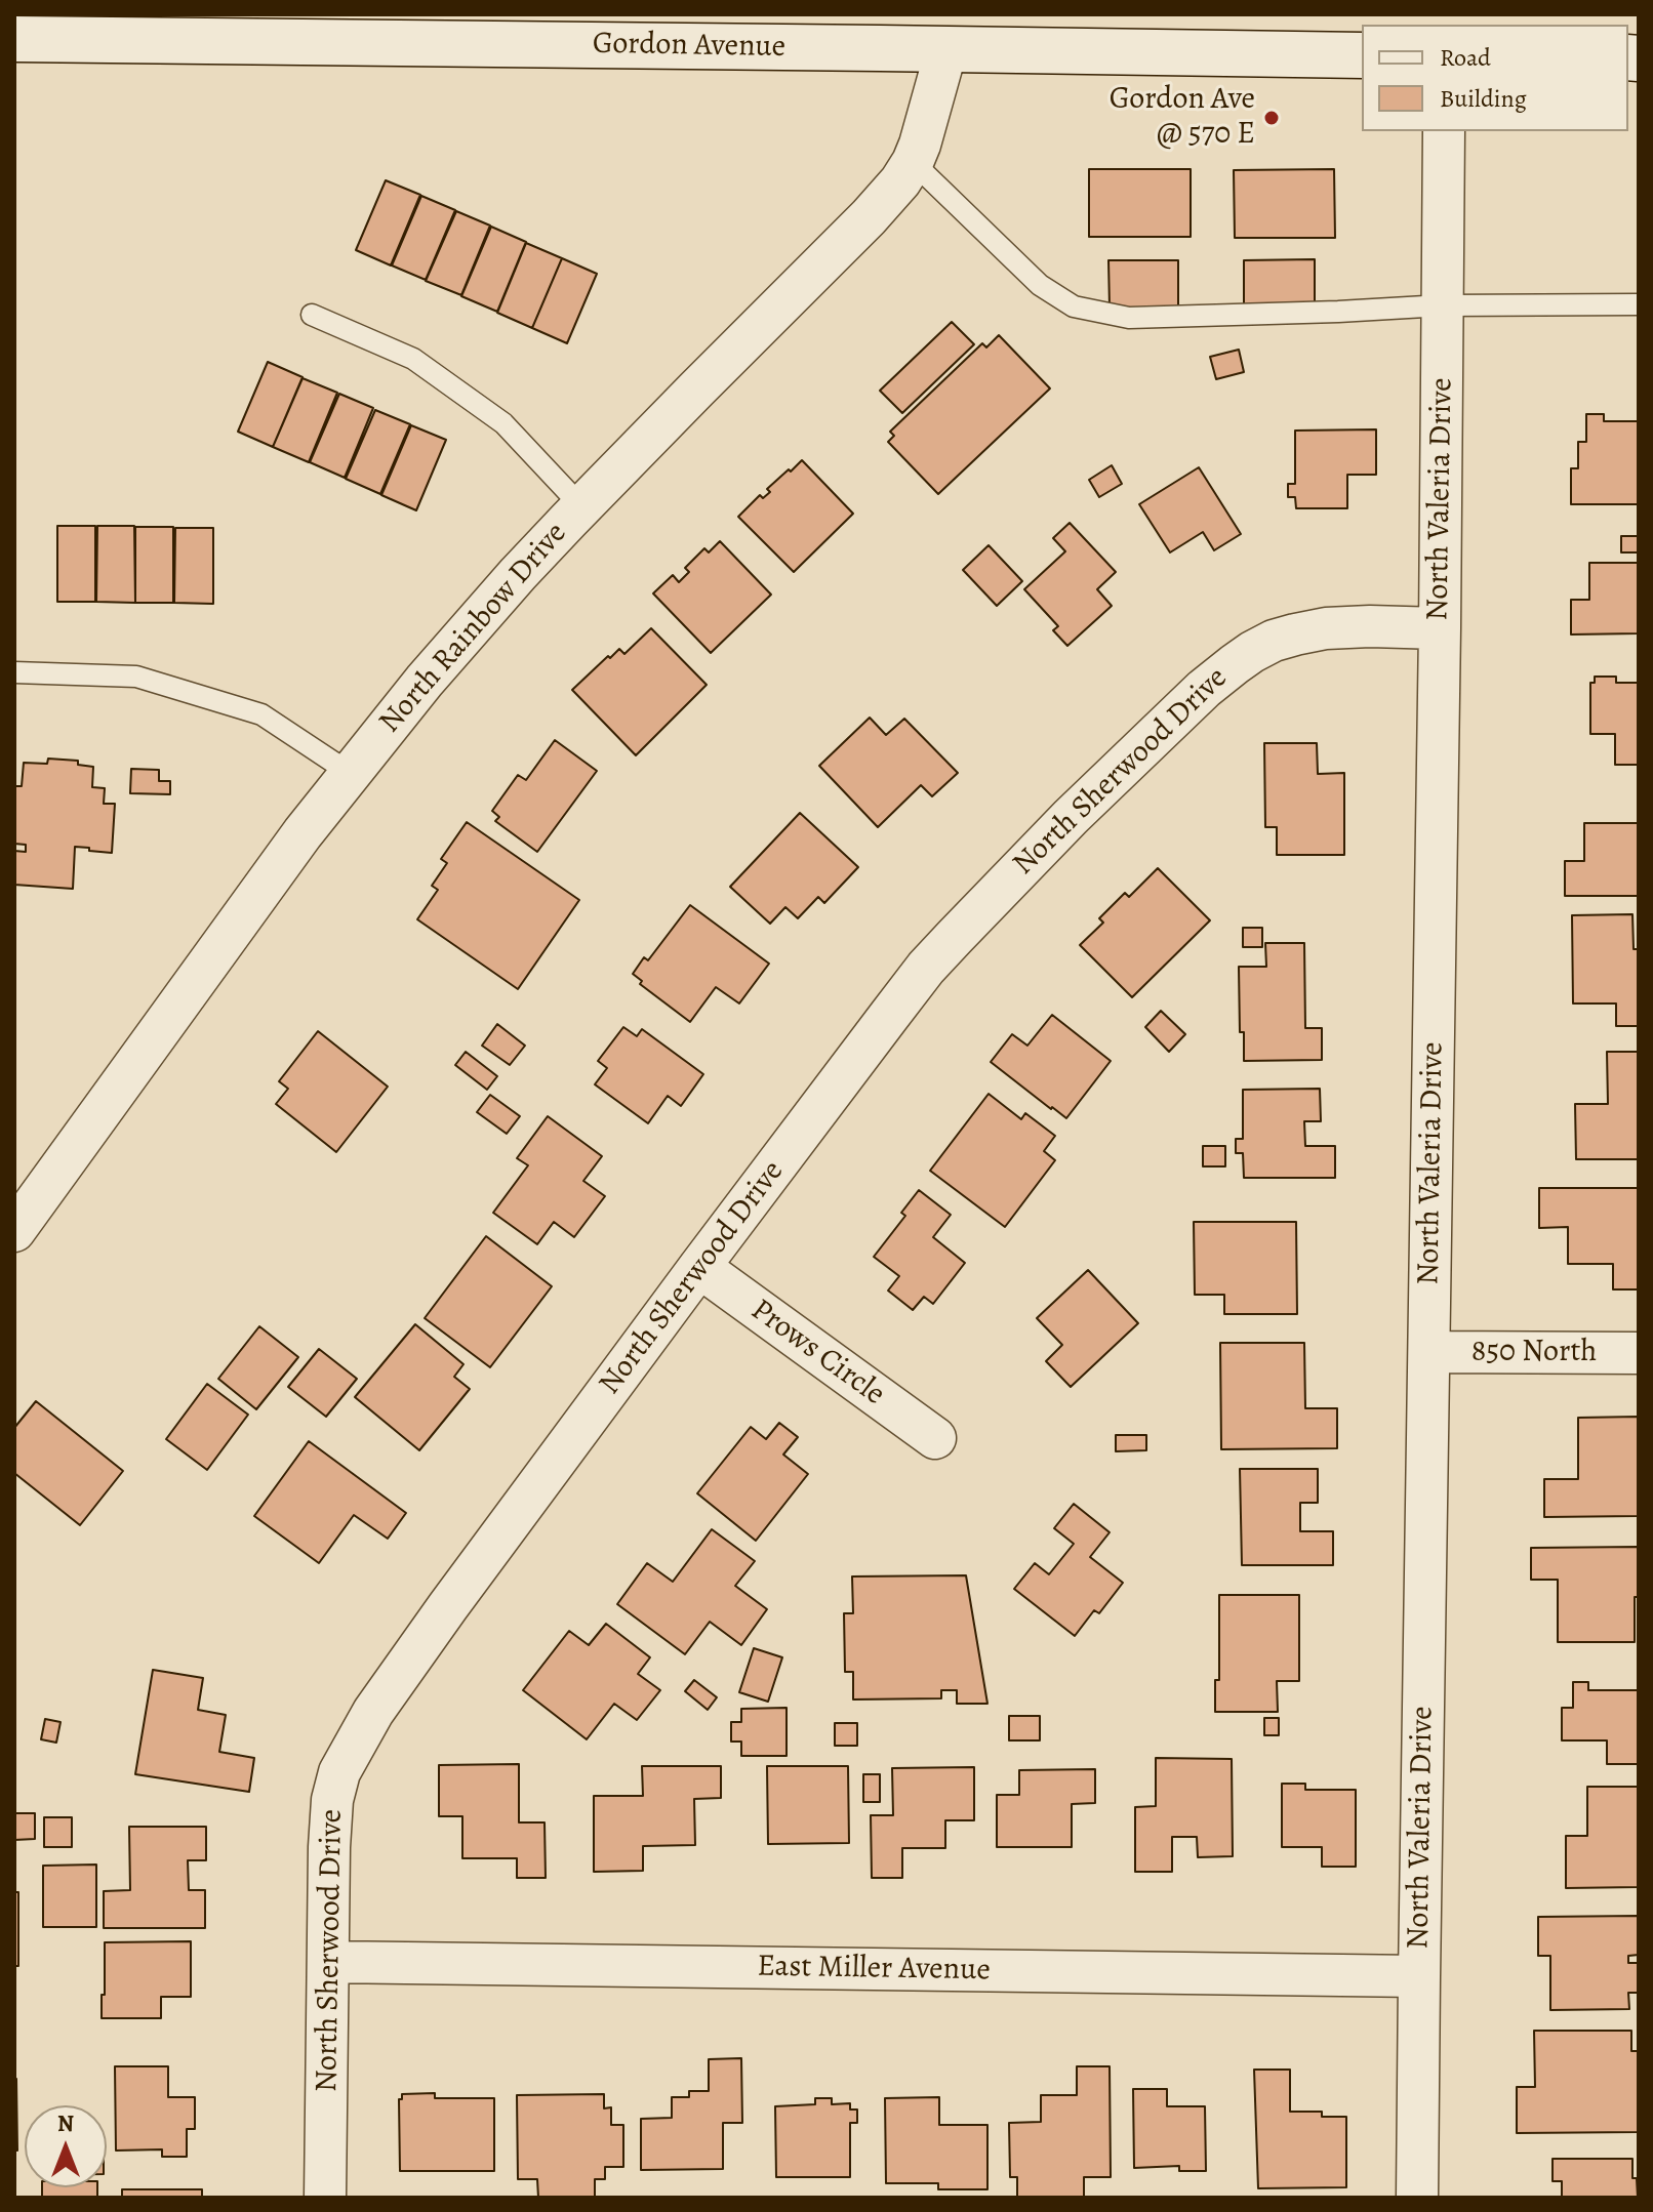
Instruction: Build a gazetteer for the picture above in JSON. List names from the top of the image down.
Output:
{
  "streets": {
    "main road": ["Gordon Avenue"],
    "street": [
      "North Valeria Drive",
      "North Rainbow Drive",
      "North Sherwood Drive",
      "Prows Circle",
      "850 North",
      "East Miller Avenue"
    ]
  },
  "crossings": [
    ["Gordon Avenue", "North Rainbow Drive"],
    ["North Valeria Drive", "North Sherwood Drive"],
    ["North Valeria Drive", "850 North"],
    ["North Valeria Drive", "East Miller Avenue"],
    ["North Sherwood Drive", "Prows Circle"],
    ["North Sherwood Drive", "East Miller Avenue"]
  ],
  "places": ["Gordon Ave @ 570 E"],
  "legend": ["Road", "Building"],
  "north": "top"
}
